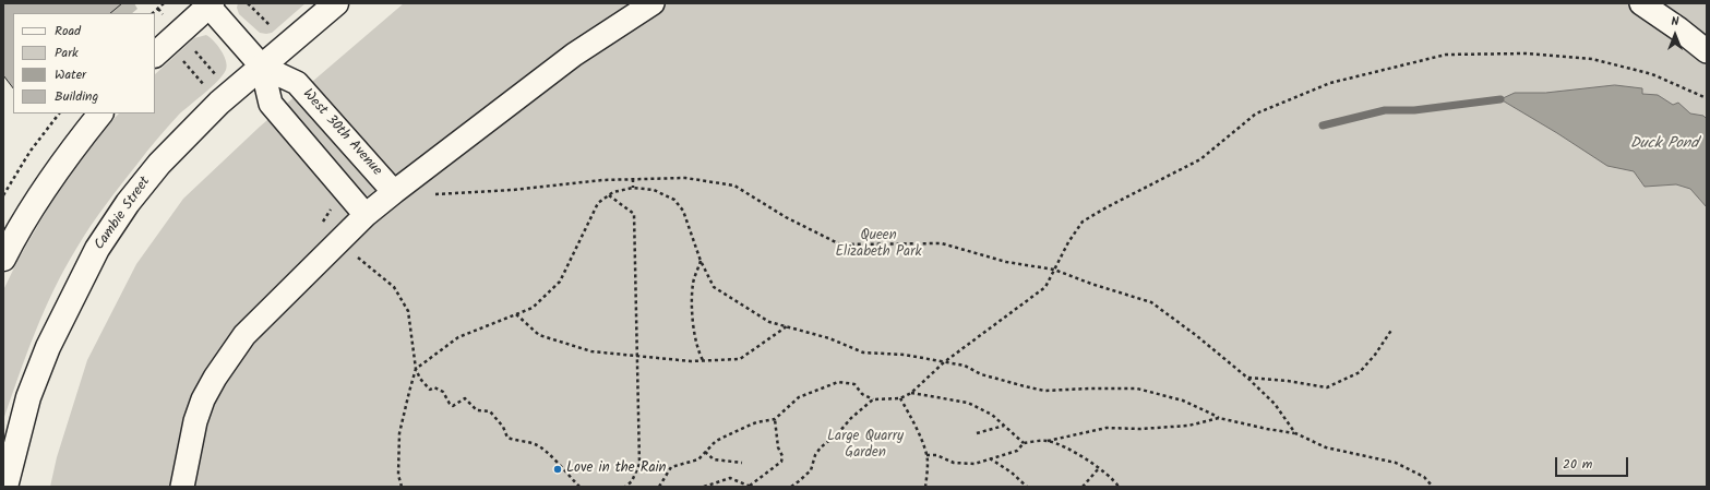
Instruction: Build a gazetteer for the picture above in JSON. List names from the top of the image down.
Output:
{
  "streets": {
    "main road": ["Cambie Street"],
    "street": ["West 30th Avenue"]
  },
  "crossings": [
    ["West 30th Avenue", "Cambie Street"]
  ],
  "water": ["Duck Pond"],
  "parks": ["Queen Elizabeth Park", "Large Quarry Garden"],
  "places": ["Love in the Rain"],
  "legend": [
    "Road",
    "Park",
    "Water",
    "Building"
  ],
  "scale_bar": "20 m",
  "north": "top"
}
